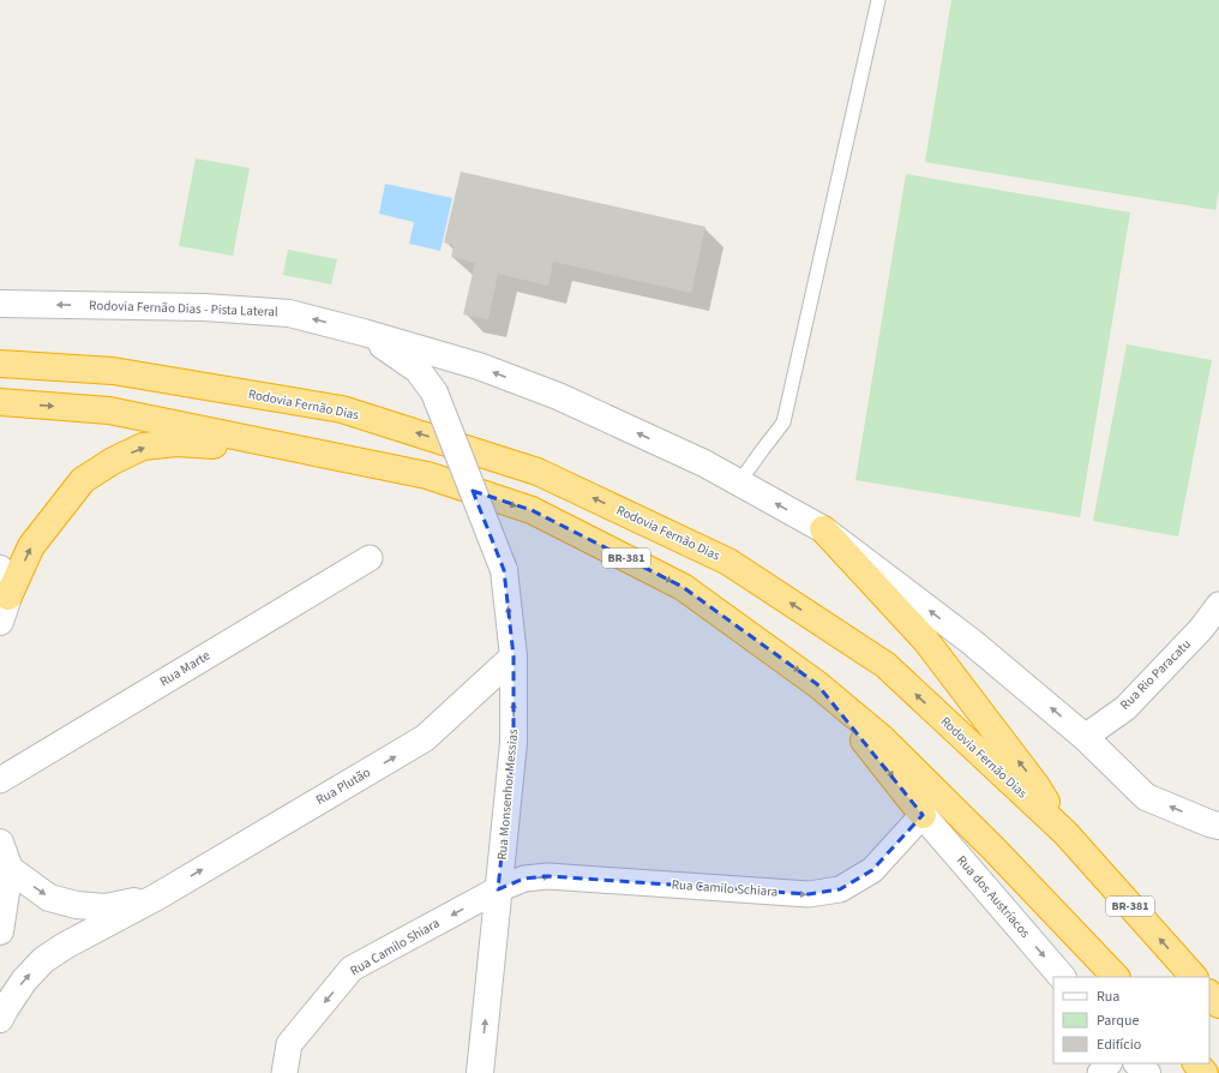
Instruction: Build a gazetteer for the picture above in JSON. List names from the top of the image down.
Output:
{
  "streets": {
    "highway": ["Rodovia Fernão Dias", "BR-381"],
    "street": [
      "Rodovia Fernão Dias - Pista Lateral",
      "Rua Marte",
      "Rua Rio Paracatu",
      "Rua Plutão",
      "Rua Monsenhor Messias",
      "Rua Camilo Schiara",
      "Rua dos Austríacos",
      "Rua Camilo Shiara"
    ]
  },
  "crossings": [
    ["Rodovia Fernão Dias - Pista Lateral", "Rua Monsenhor Messias"],
    ["Rua Plutão", "Rua Monsenhor Messias"],
    ["Rua Monsenhor Messias", "Rua Camilo Schiara"],
    ["Rua Monsenhor Messias", "Rua Camilo Shiara"],
    ["Rua Camilo Schiara", "Rua dos Austríacos"],
    ["Rua Camilo Schiara", "Rua Camilo Shiara"]
  ],
  "one_way": [
    "Rodovia Fernão Dias - Pista Lateral",
    "Rua Plutão",
    "Rua Monsenhor Messias",
    "Rua Camilo Schiara",
    "Rua Camilo Shiara"
  ],
  "legend": ["Rua", "Parque", "Edifício"]
}
